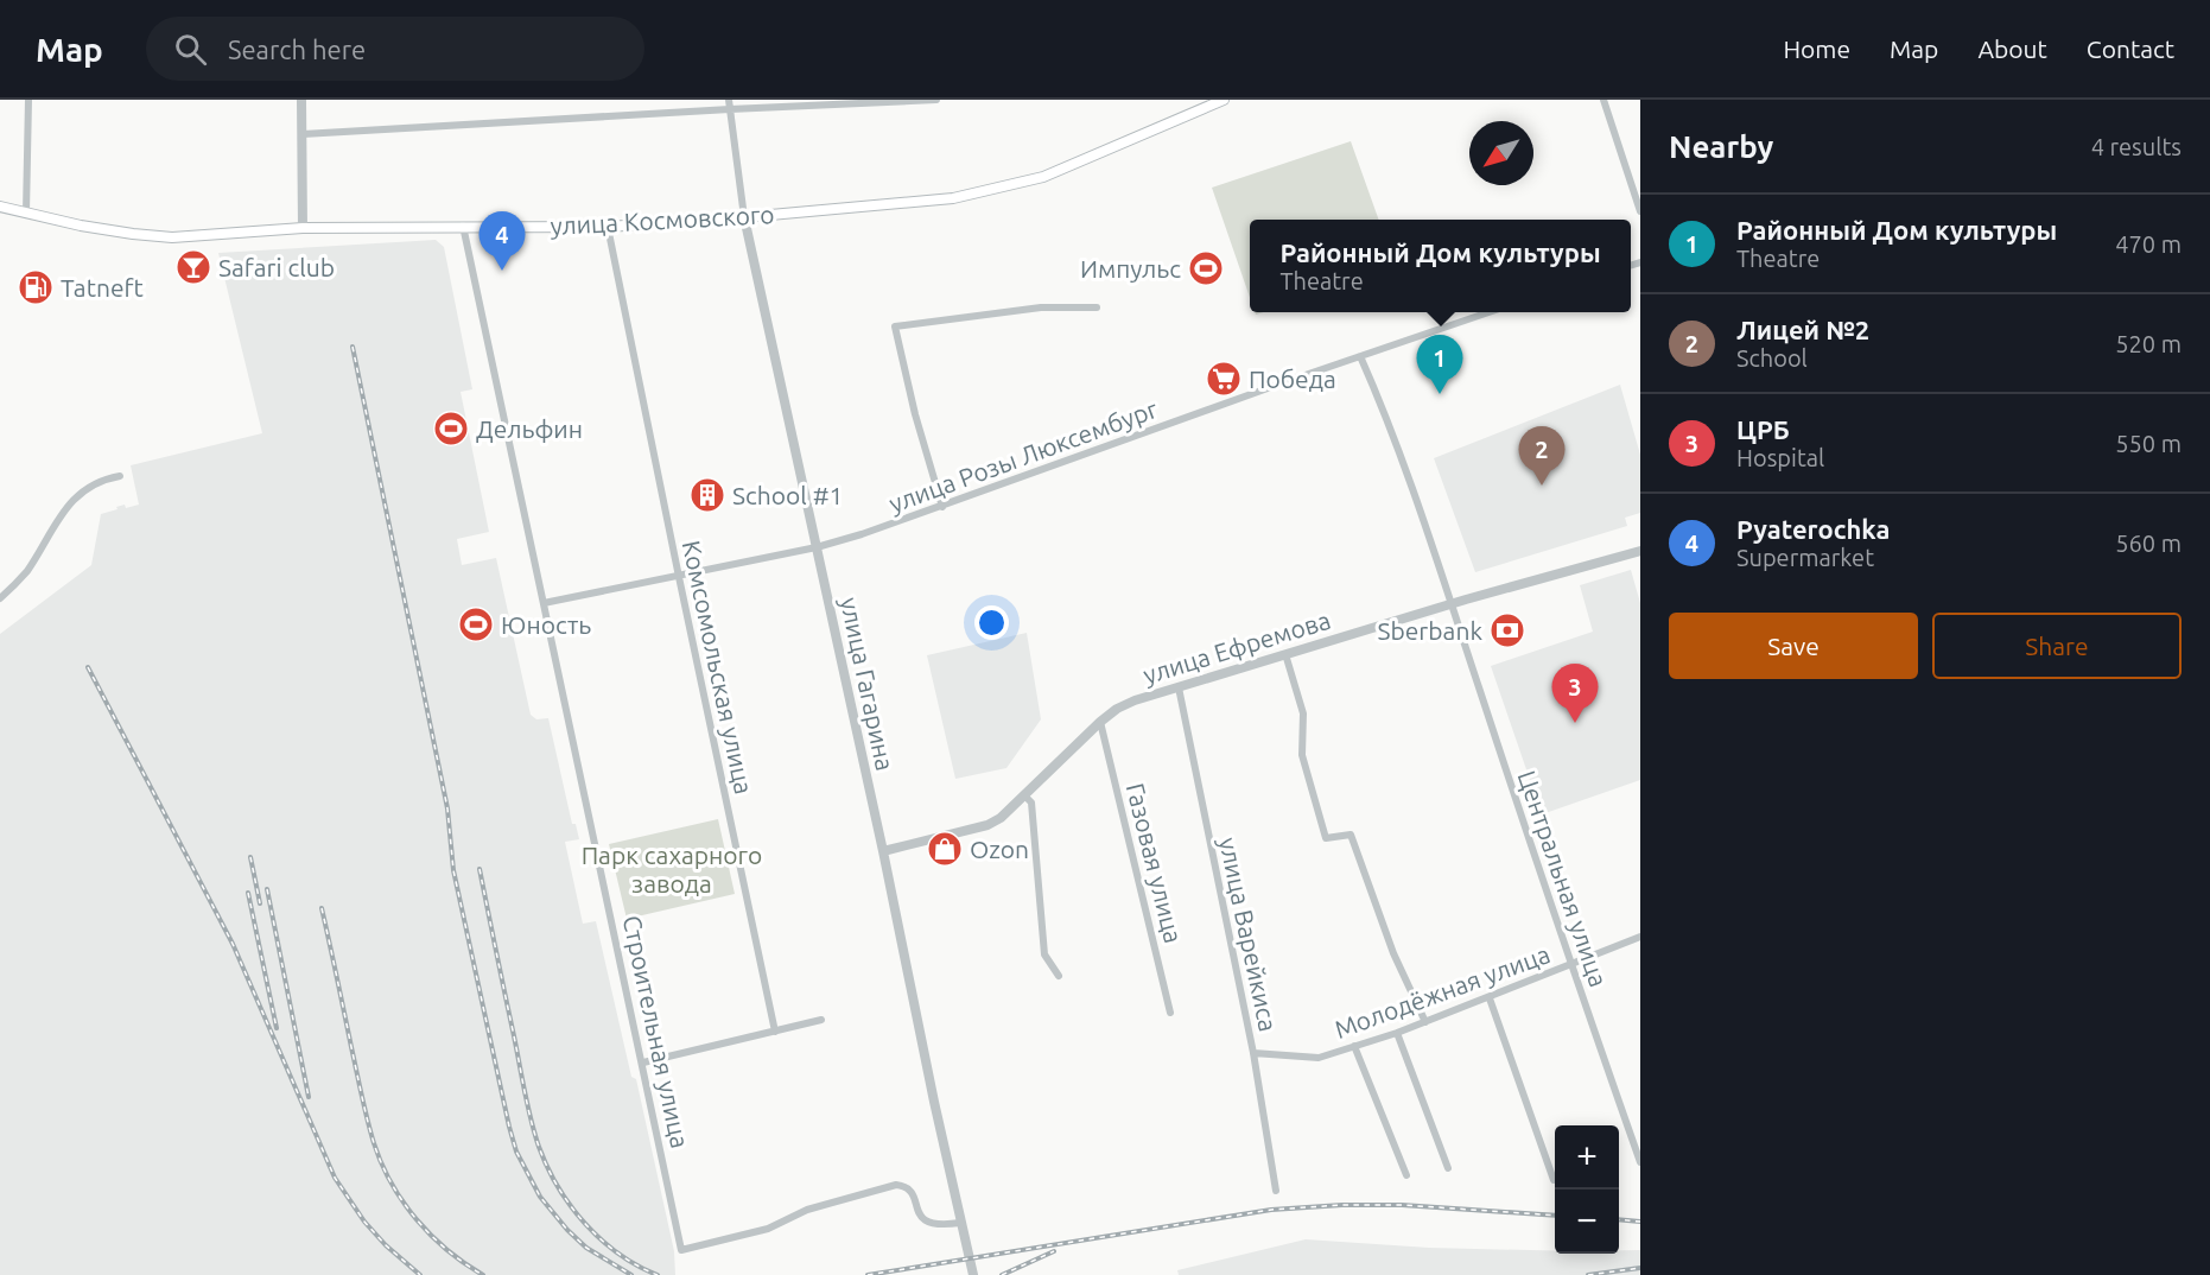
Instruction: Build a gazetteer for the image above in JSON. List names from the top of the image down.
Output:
{
  "streets": {
    "main road": ["улица Космовского"],
    "street": [
      "улица Розы Люксембург",
      "улица Ефремова",
      "Комсомольская улица",
      "улица Гагарина",
      "Газовая улица",
      "Центральная улица",
      "улица Варейкиса",
      "Молодёжная улица",
      "Строительная улица"
    ]
  },
  "crossings": [
    ["улица Космовского", "Комсомольская улица"],
    ["улица Космовского", "улица Гагарина"],
    ["улица Космовского", "Строительная улица"],
    ["улица Розы Люксембург", "Комсомольская улица"],
    ["улица Розы Люксембург", "улица Гагарина"],
    ["улица Розы Люксембург", "Центральная улица"],
    ["улица Розы Люксембург", "Строительная улица"],
    ["улица Ефремова", "улица Гагарина"],
    ["улица Ефремова", "Газовая улица"],
    ["улица Ефремова", "Центральная улица"],
    ["улица Ефремова", "улица Варейкиса"],
    ["улица Гагарина", "Строительная улица"],
    ["Центральная улица", "Молодёжная улица"],
    ["улица Варейкиса", "Молодёжная улица"]
  ],
  "parks": ["Парк сахарного завода"],
  "places": {
    "bar": ["Safari club"],
    "sports": ["Импульс", "Дельфин", "Юность"],
    "fuel station": ["Tatneft"],
    "supermarket": ["Победа"],
    "building": ["School #1"],
    "bank": ["Sberbank"],
    "shop": ["Ozon"]
  },
  "north": "bottom left",
  "page": {
    "header": "Map",
    "search": "Search here",
    "nav": [
      "Home",
      "Map",
      "About",
      "Contact"
    ],
    "heading": ["Nearby", "4 results"],
    "list": [
      {
        "mark": "1",
        "name": "Районный Дом культуры",
        "note": "Theatre",
        "value": "470 m"
      },
      {
        "mark": "2",
        "name": "Лицей №2",
        "note": "School",
        "value": "520 m"
      },
      {
        "mark": "3",
        "name": "ЦРБ",
        "note": "Hospital",
        "value": "550 m"
      },
      {
        "mark": "4",
        "name": "Pyaterochka",
        "note": "Supermarket",
        "value": "560 m"
      }
    ],
    "pins": [
      "4",
      "1",
      "2",
      "3"
    ],
    "popup": ["Районный Дом культуры", "Theatre"],
    "buttons": ["Save", "Share"],
    "map_buttons": ["+", "−"]
  }
}
